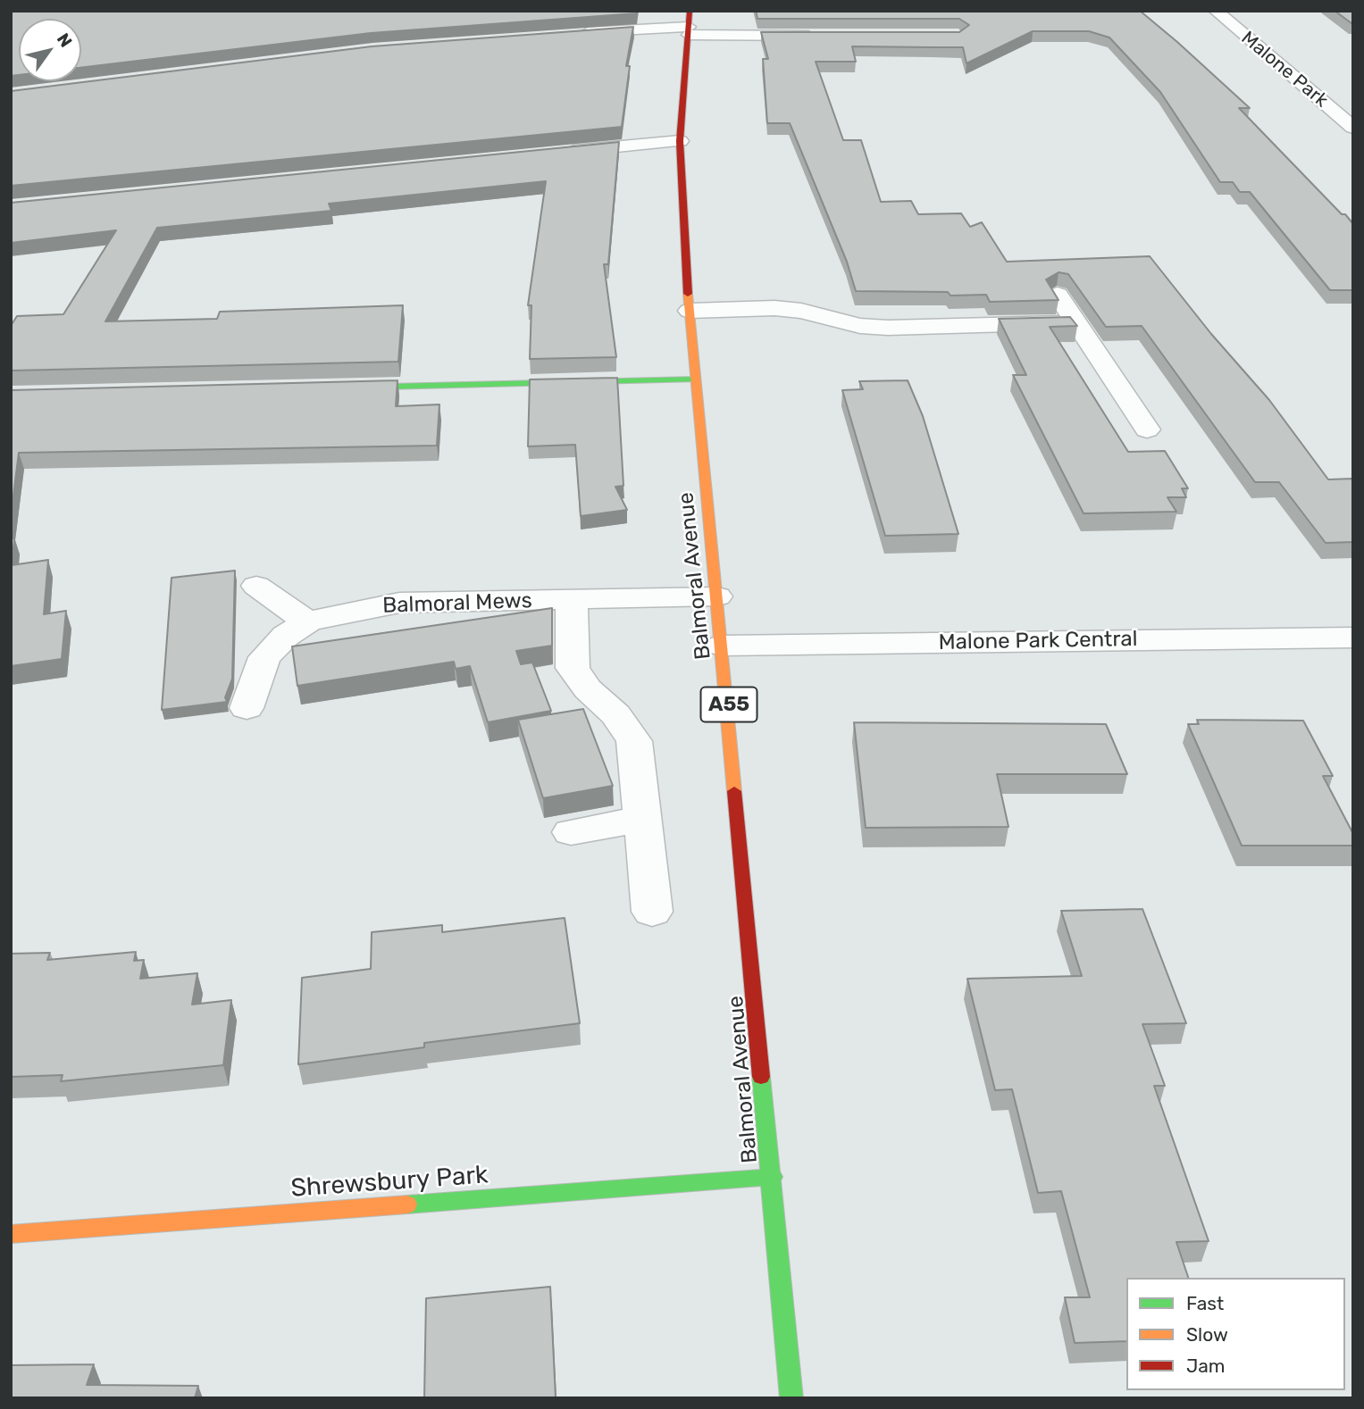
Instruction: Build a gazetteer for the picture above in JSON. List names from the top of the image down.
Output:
{
  "streets": {
    "main road": ["Balmoral Avenue", "A55", "Shrewsbury Park"],
    "street": ["Malone Park", "Balmoral Mews", "Malone Park Central"]
  },
  "crossings": [
    ["Balmoral Avenue", "Balmoral Mews"],
    ["Balmoral Avenue", "Malone Park Central"],
    ["Balmoral Avenue", "Shrewsbury Park"]
  ],
  "legend": ["Fast", "Slow", "Jam"],
  "north": "top right"
}
